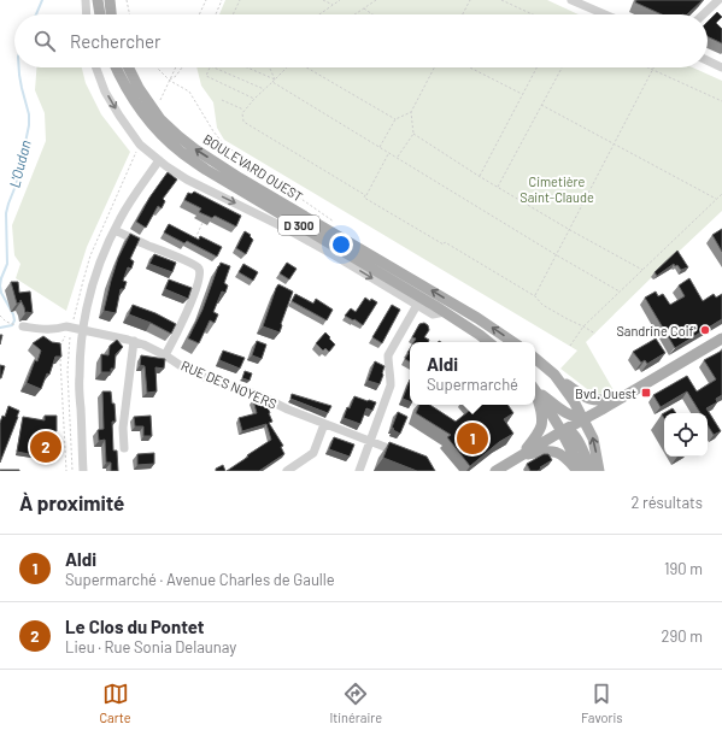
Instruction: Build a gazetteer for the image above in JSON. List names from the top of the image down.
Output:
{
  "streets": {
    "main road": ["BOULEVARD OUEST", "D 300"],
    "street": ["RUE DES NOYERS"]
  },
  "water": ["L'Oudan"],
  "parks": ["Cimetière Saint-Claude"],
  "places": {
    "other": ["Sandrine Coif'"],
    "transit": ["Bvd. Ouest"]
  },
  "page": {
    "search": "Rechercher",
    "popup": ["Aldi", "Supermarché"],
    "pins": ["1", "2"],
    "heading": ["À proximité", "2 résultats"],
    "list": [
      {
        "mark": "1",
        "name": "Aldi",
        "note": "Supermarché · Avenue Charles de Gaulle",
        "value": "190 m"
      },
      {
        "mark": "2",
        "name": "Le Clos du Pontet",
        "note": "Lieu · Rue Sonia Delaunay",
        "value": "290 m"
      }
    ],
    "nav": ["Carte", "Itinéraire", "Favoris"]
  }
}
